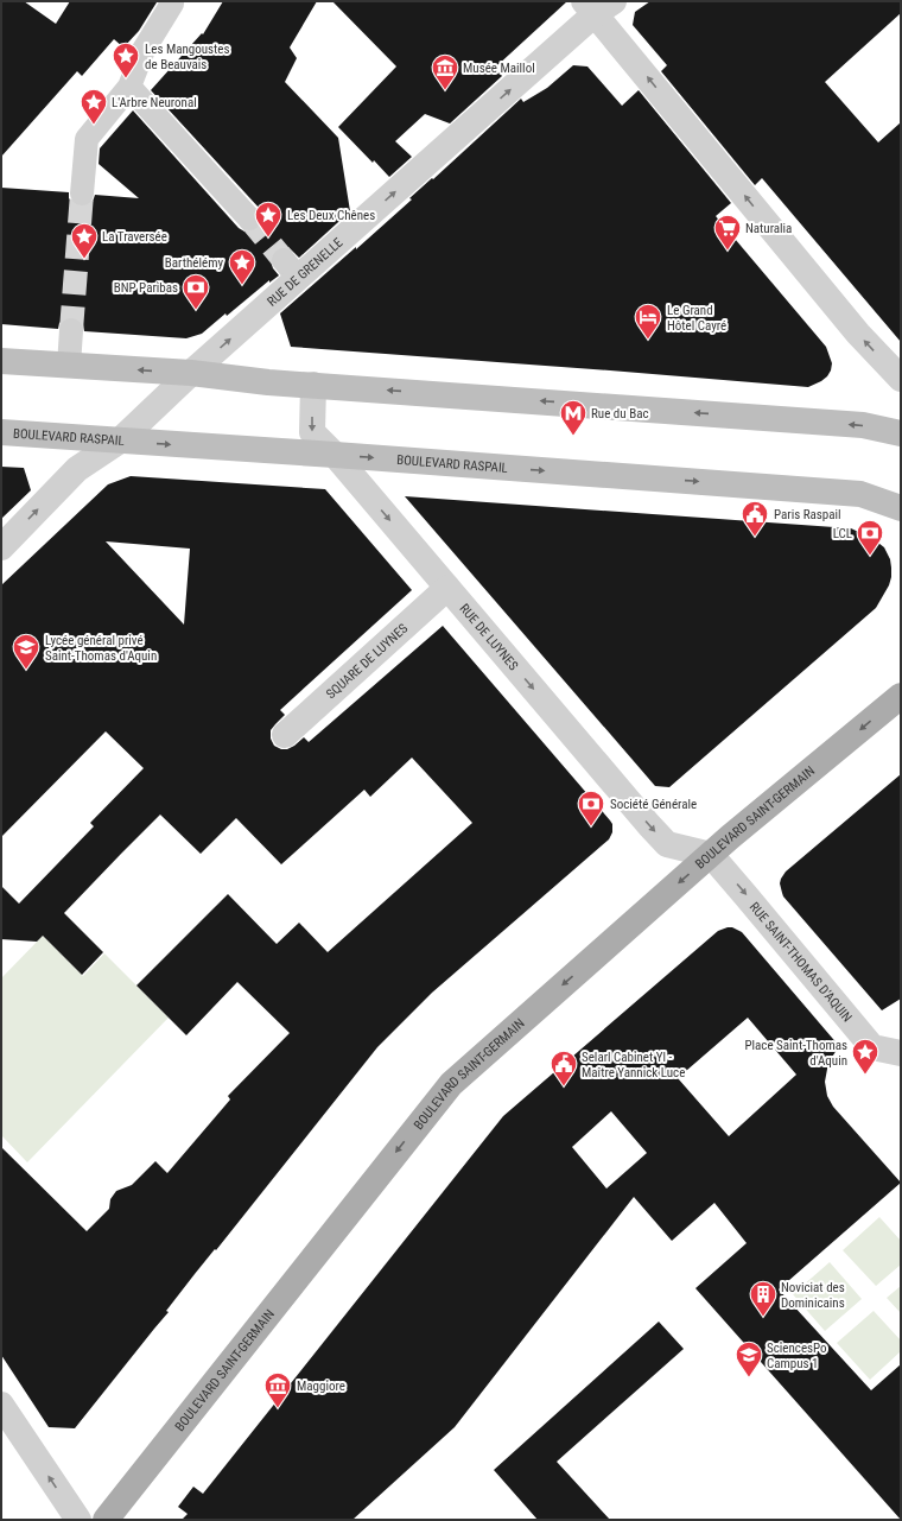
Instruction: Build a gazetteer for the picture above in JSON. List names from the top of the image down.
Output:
{
  "streets": {
    "main road": ["BOULEVARD RASPAIL", "BOULEVARD SAINT-GERMAIN"],
    "street": [
      "RUE DE GRENELLE",
      "RUE DE LUYNES",
      "SQUARE DE LUYNES",
      "RUE SAINT-THOMAS D'AQUIN"
    ]
  },
  "crossings": [
    ["RUE DE GRENELLE", "BOULEVARD RASPAIL"],
    ["BOULEVARD RASPAIL", "RUE DE LUYNES"],
    ["RUE DE LUYNES", "SQUARE DE LUYNES"],
    ["RUE DE LUYNES", "BOULEVARD SAINT-GERMAIN"],
    ["RUE DE LUYNES", "RUE SAINT-THOMAS D'AQUIN"],
    ["BOULEVARD SAINT-GERMAIN", "RUE SAINT-THOMAS D'AQUIN"]
  ],
  "one_way": [
    "RUE DE GRENELLE",
    "RUE DE LUYNES",
    "BOULEVARD SAINT-GERMAIN",
    "RUE SAINT-THOMAS D'AQUIN"
  ],
  "places": {
    "place": [
      "Les Mangoustes de Beauvais",
      "L'Arbre Neuronal",
      "Les Deux Chênes",
      "La Traversée",
      "Barthélémy",
      "Place Saint-Thomas d'Aquin"
    ],
    "museum": ["Musée Maillol", "Maggiore"],
    "supermarket": ["Naturalia"],
    "bank": ["BNP Paribas", "LCL", "Société Générale"],
    "hotel": ["Le Grand Hôtel Cayré"],
    "metro station": ["Rue du Bac"],
    "public building": ["Paris Raspail", "Selarl Cabinet Yl - Maître Yannick Luce"],
    "school or university": ["Lycée général privé Saint-Thomas d'Aquin", "SciencesPo Campus 1"],
    "building": ["Noviciat des Dominicains"]
  }
}
